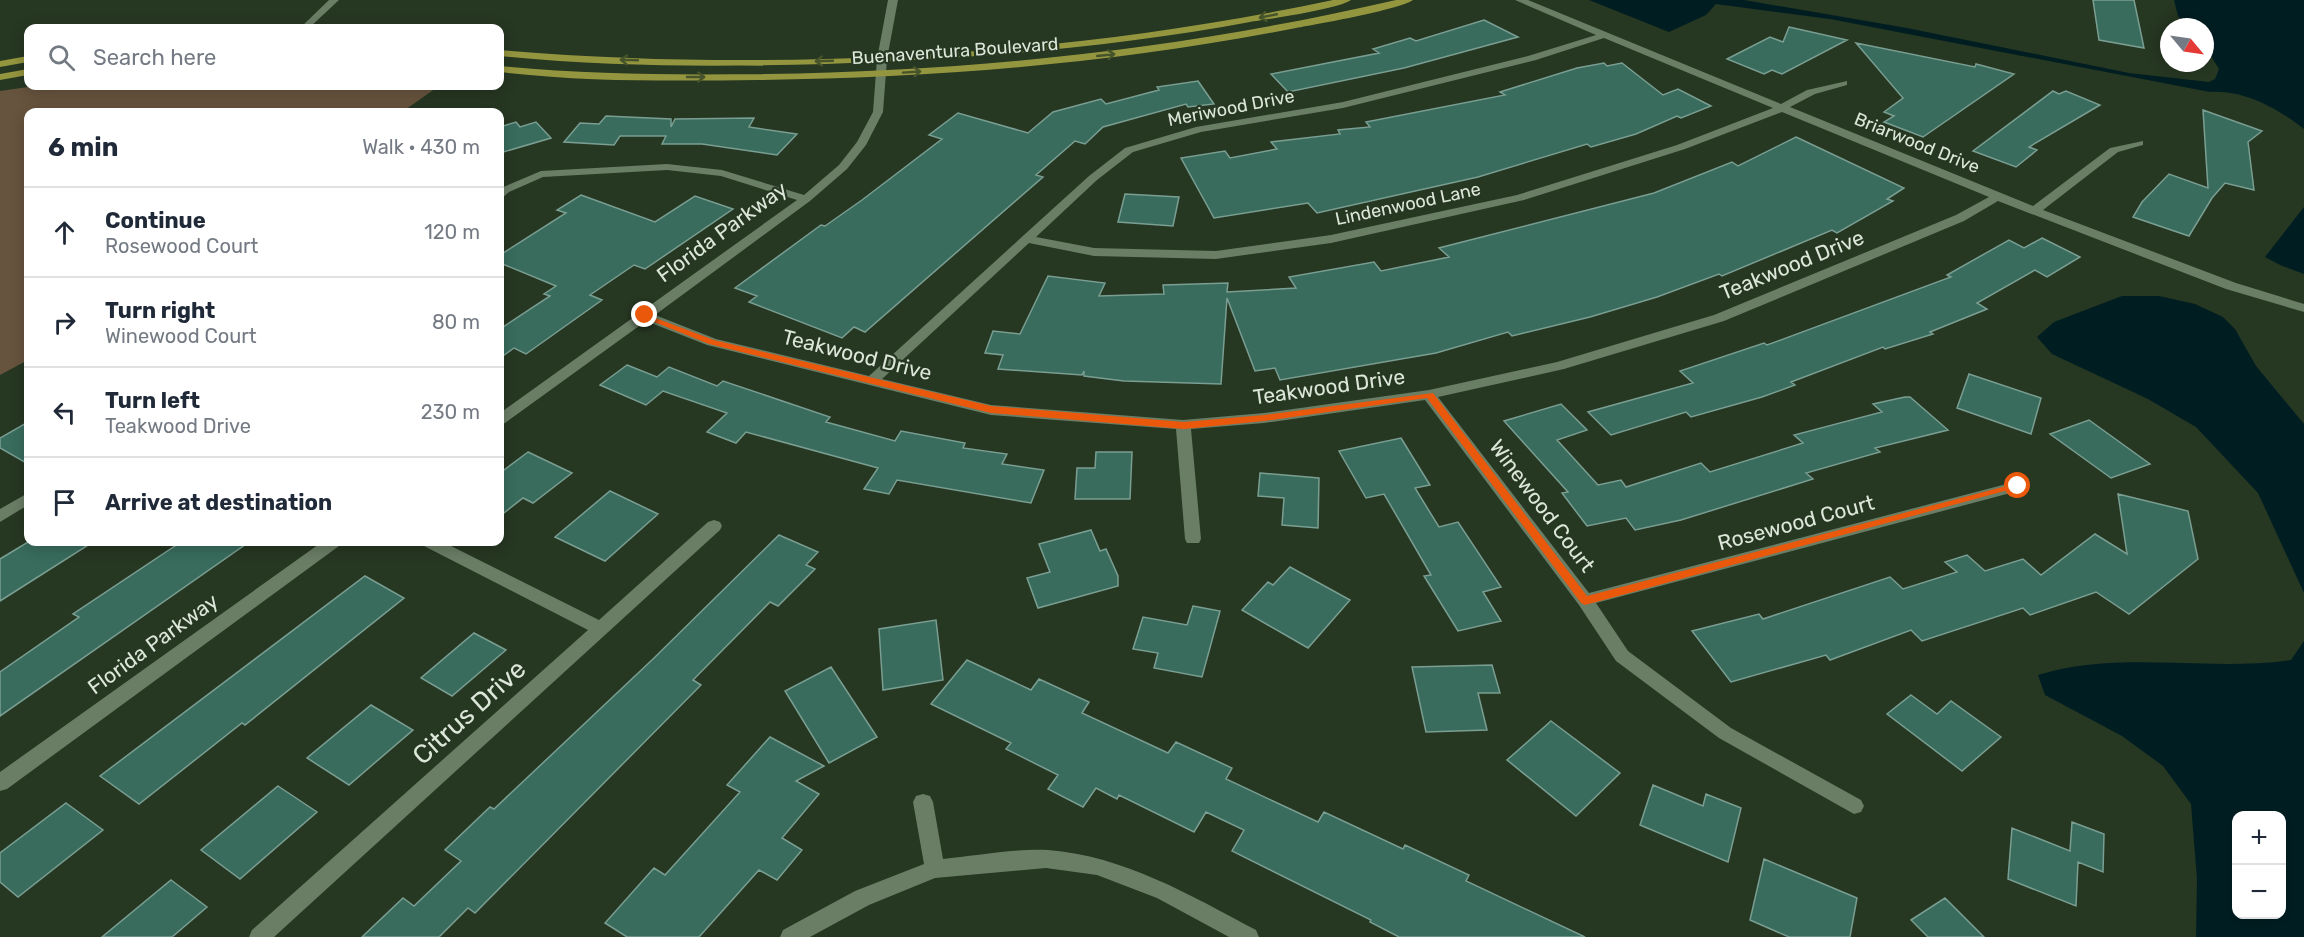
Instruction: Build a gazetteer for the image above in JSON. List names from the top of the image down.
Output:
{
  "streets": {
    "main road": ["Buenaventura Boulevard"],
    "street": [
      "Meriwood Drive",
      "Briarwood Drive",
      "Lindenwood Lane",
      "Florida Parkway",
      "Teakwood Drive",
      "Winewood Court",
      "Rosewood Court",
      "Citrus Drive"
    ]
  },
  "crossings": [
    ["Buenaventura Boulevard", "Florida Parkway"],
    ["Meriwood Drive", "Briarwood Drive"],
    ["Meriwood Drive", "Lindenwood Lane"],
    ["Meriwood Drive", "Teakwood Drive"],
    ["Briarwood Drive", "Lindenwood Lane"],
    ["Briarwood Drive", "Teakwood Drive"],
    ["Florida Parkway", "Teakwood Drive"],
    ["Teakwood Drive", "Winewood Court"],
    ["Winewood Court", "Rosewood Court"]
  ],
  "north": "bottom right",
  "page": {
    "search": "Search here",
    "heading": ["6 min", "Walk · 430 m"],
    "list": [
      ["Continue", "Rosewood Court", "120 m"],
      ["Turn right", "Winewood Court", "80 m"],
      ["Turn left", "Teakwood Drive", "230 m"],
      "Arrive at destination"
    ],
    "map_buttons": ["+", "−"]
  }
}
